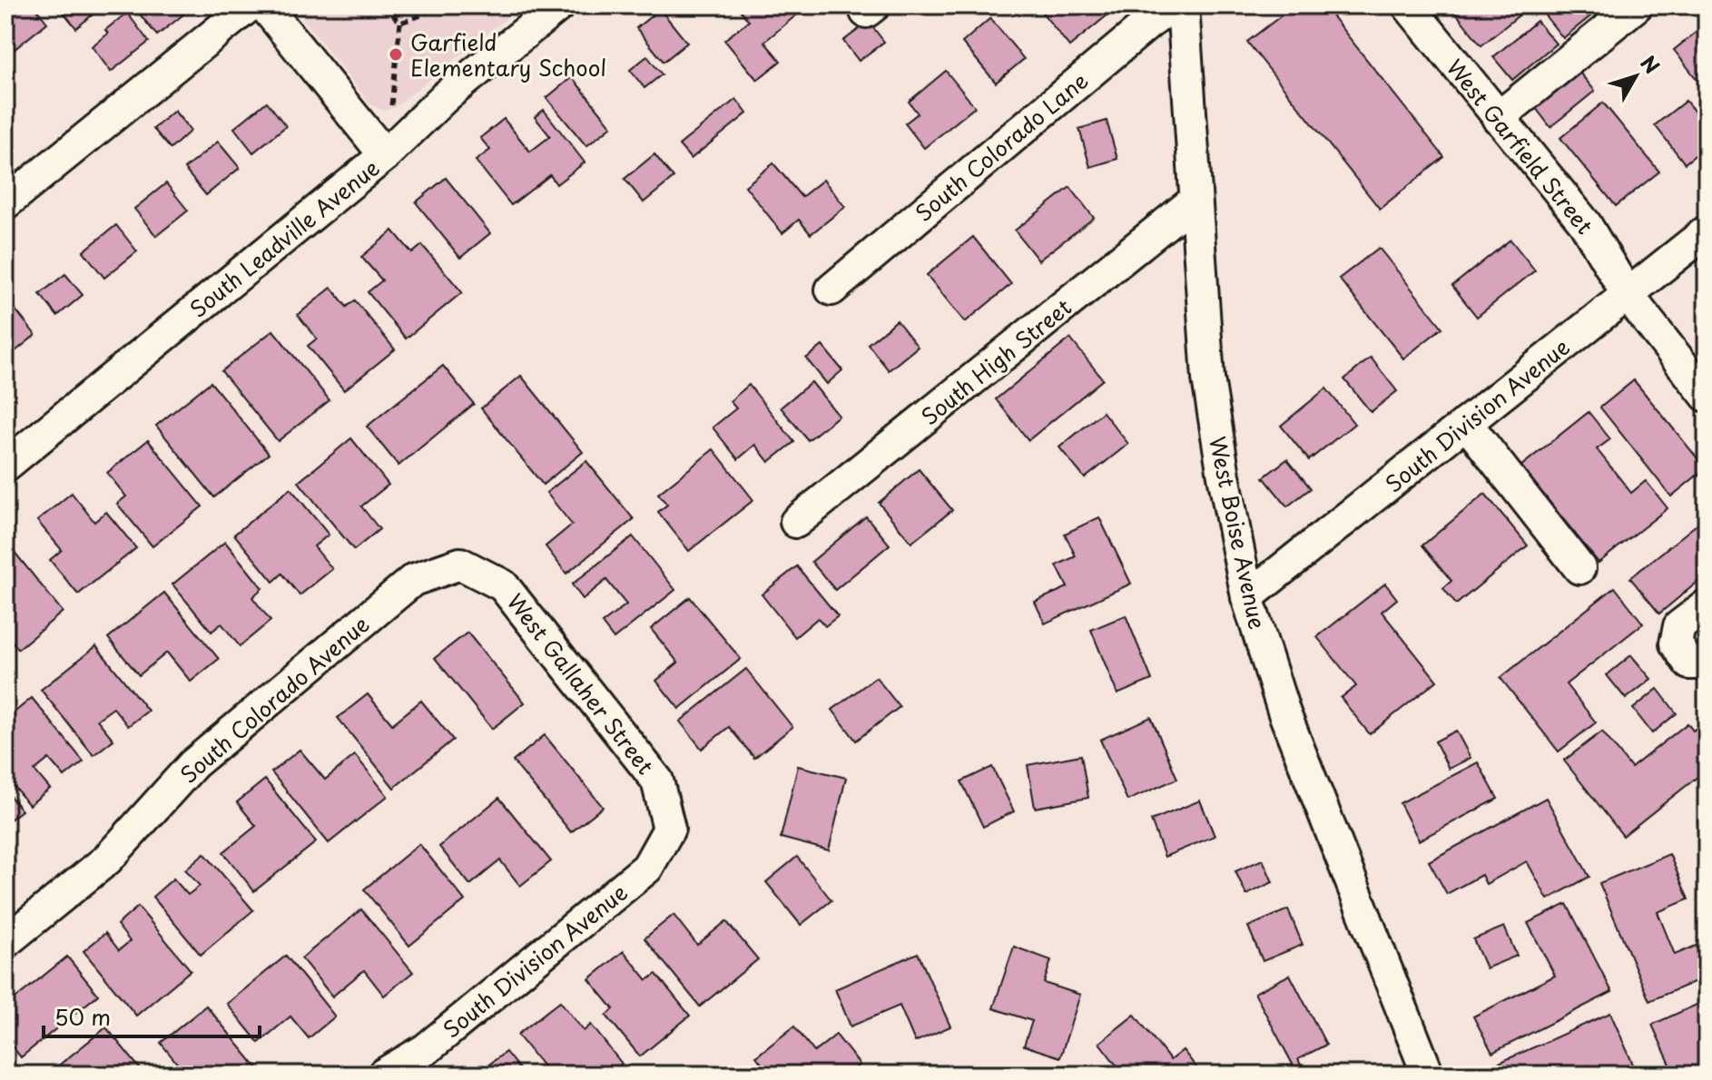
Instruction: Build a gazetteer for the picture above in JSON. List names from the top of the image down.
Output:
{
  "streets": {
    "street": [
      "South Colorado Lane",
      "West Garfield Street",
      "South Leadville Avenue",
      "South High Street",
      "South Division Avenue",
      "West Boise Avenue",
      "West Gallaher Street",
      "South Colorado Avenue"
    ]
  },
  "crossings": [
    ["West Garfield Street", "South Division Avenue"],
    ["South High Street", "West Boise Avenue"],
    ["South Division Avenue", "West Boise Avenue"],
    ["South Division Avenue", "West Gallaher Street"],
    ["West Gallaher Street", "South Colorado Avenue"]
  ],
  "places": ["Garfield Elementary School"],
  "scale_bar": "50 m",
  "north": "top right"
}
